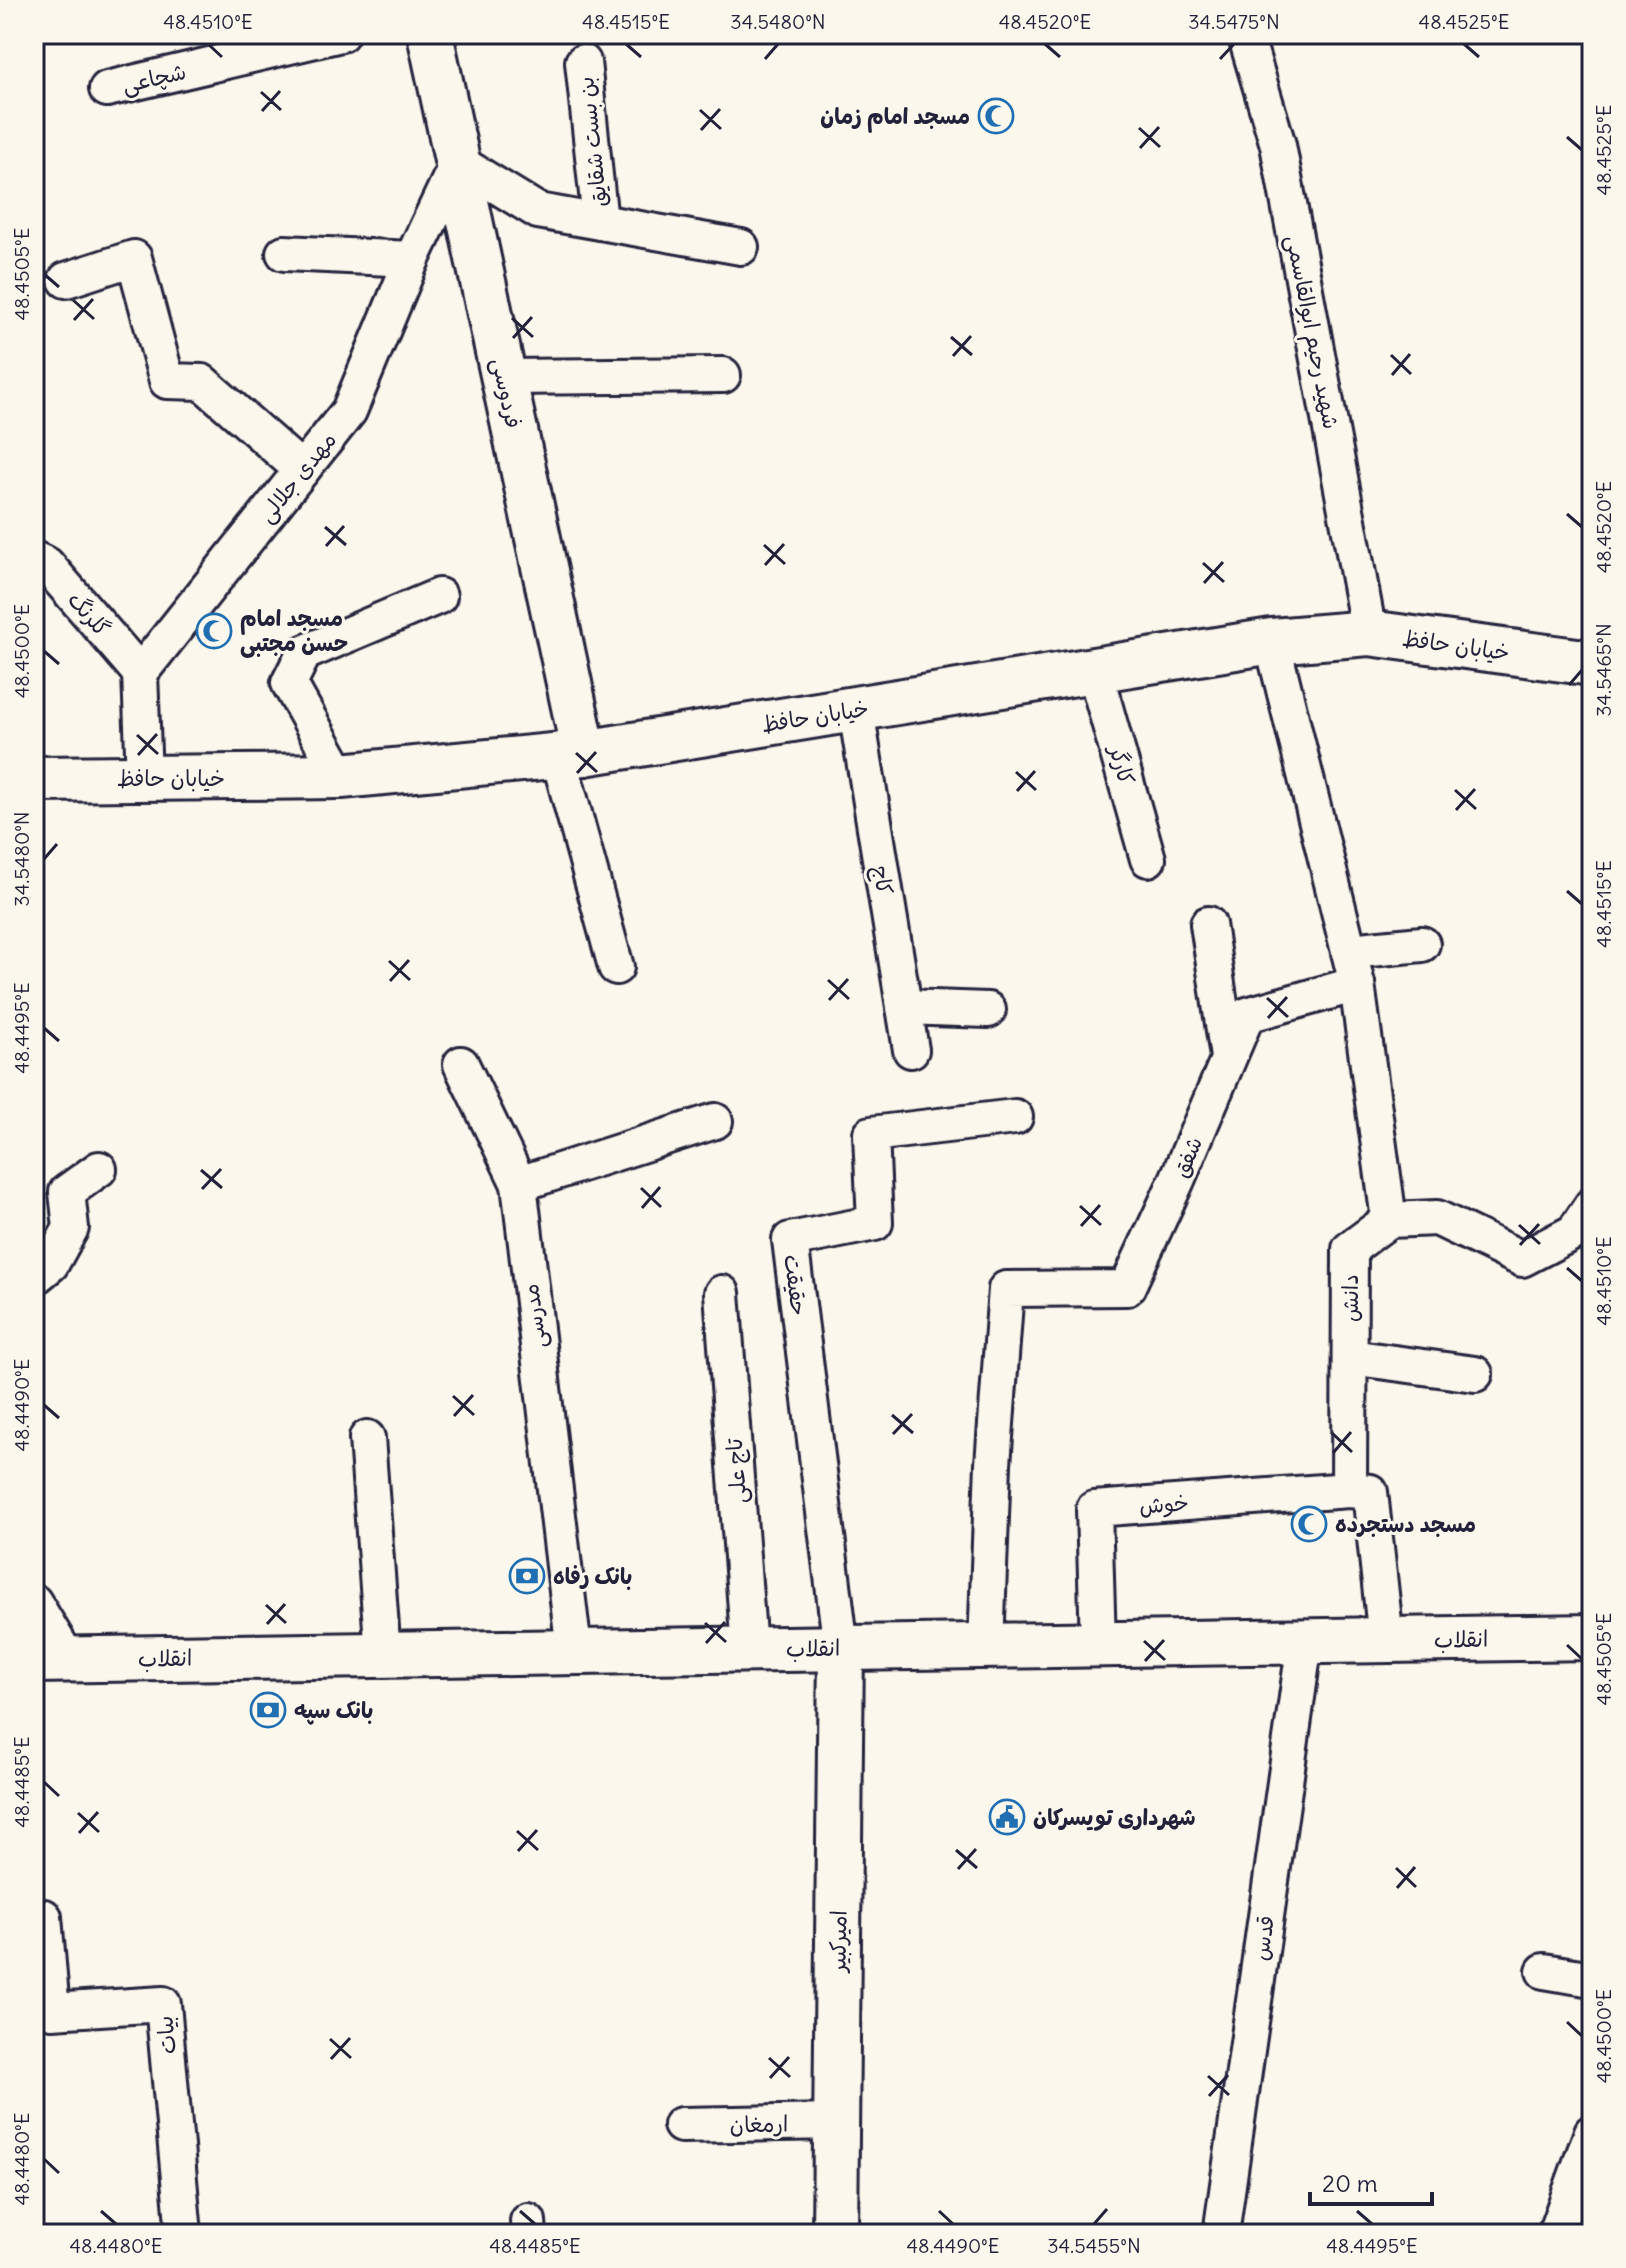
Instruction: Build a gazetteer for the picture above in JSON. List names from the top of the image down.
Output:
{
  "streets": {
    "main road": [
      "فردوسی",
      "خیابان حافظ",
      "انقلاب",
      "امیرکبیر"
    ],
    "street": [
      "شچاعی",
      "بن بست شقایق",
      "شهید رحیم ابوالقاسمی",
      "مهدی جلالی",
      "گلرنگ",
      "کارگر",
      "کاج",
      "شفق",
      "حقیقت",
      "دانش",
      "مدرسی",
      "تاج علی",
      "خوش",
      "قدس",
      "بیات",
      "ارمغان"
    ]
  },
  "crossings": [
    ["شهید رحیم ابوالقاسمی", "خیابان حافظ"],
    ["فردوسی", "مهدی جلالی"],
    ["فردوسی", "خیابان حافظ"],
    ["مهدی جلالی", "گلرنگ"],
    ["خیابان حافظ", "کارگر"],
    ["خیابان حافظ", "کاج"],
    ["شفق", "انقلاب"],
    ["حقیقت", "انقلاب"],
    ["حقیقت", "امیرکبیر"],
    ["دانش", "خوش"],
    ["دانش", "انقلاب"],
    ["مدرسی", "انقلاب"],
    ["تاج علی", "انقلاب"],
    ["خوش", "انقلاب"],
    ["انقلاب", "قدس"],
    ["انقلاب", "امیرکبیر"],
    ["امیرکبیر", "ارمغان"]
  ],
  "places": {
    "mosque": ["مسجد امام زمان", "مسجد امام حسن مجتبی", "مسجد دستجرده"],
    "bank": ["بانک رفاه", "بانک سپه"],
    "public building": ["شهرداری تویسرکان"]
  },
  "scale_bar": "20 m",
  "coordinates": [
    "48.4510°E",
    "48.4515°E",
    "34.5480°N",
    "48.4520°E",
    "34.5475°N",
    "48.4525°E",
    "48.4505°E",
    "48.4500°E",
    "34.5465°N",
    "48.4495°E",
    "48.4490°E",
    "48.4485°E",
    "48.4480°E",
    "34.5455°N"
  ]
}
